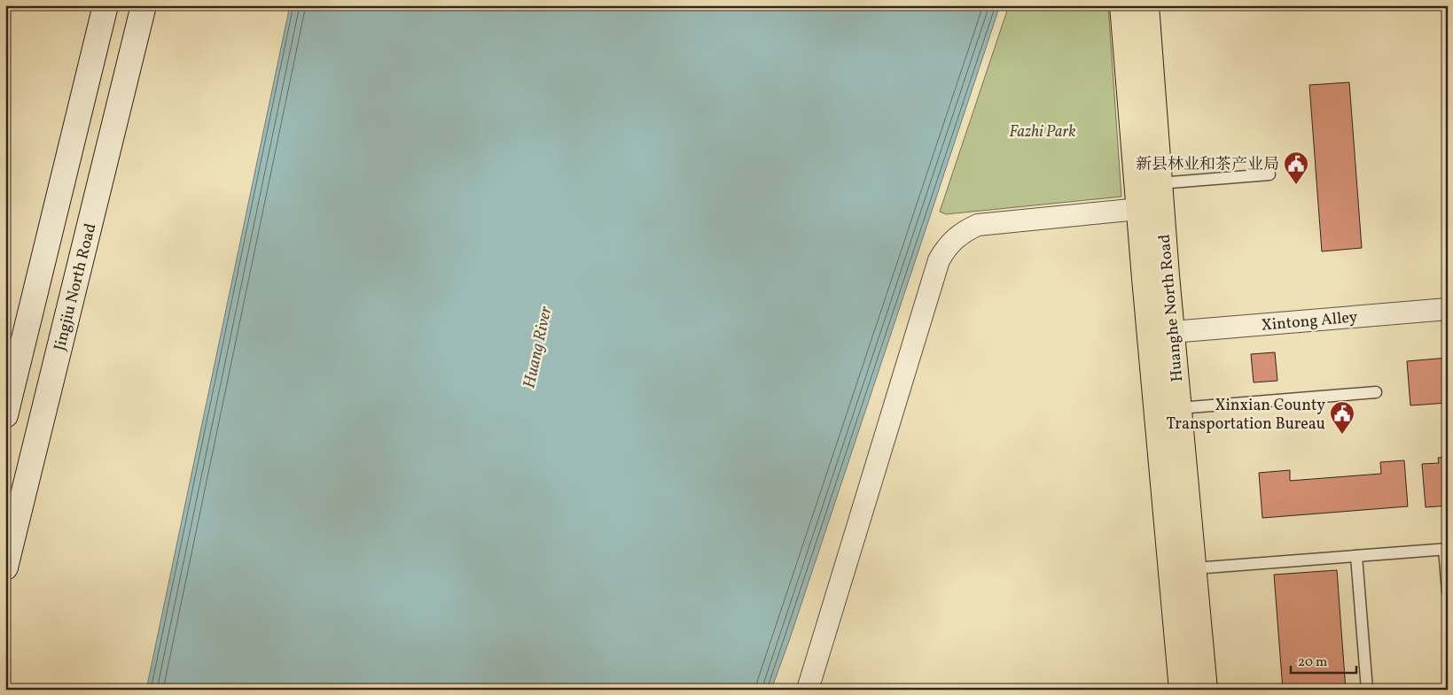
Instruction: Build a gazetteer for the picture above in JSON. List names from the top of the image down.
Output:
{
  "streets": {
    "main road": ["Jingjiu North Road", "Huanghe North Road"],
    "street": ["Xintong Alley"]
  },
  "crossings": [
    ["Huanghe North Road", "Xintong Alley"]
  ],
  "water": ["Huang River"],
  "parks": ["Fazhi Park"],
  "places": {
    "public building": ["新县林业和茶产业局", "Xinxian County Transportation Bureau"]
  },
  "scale_bar": "20 m"
}
